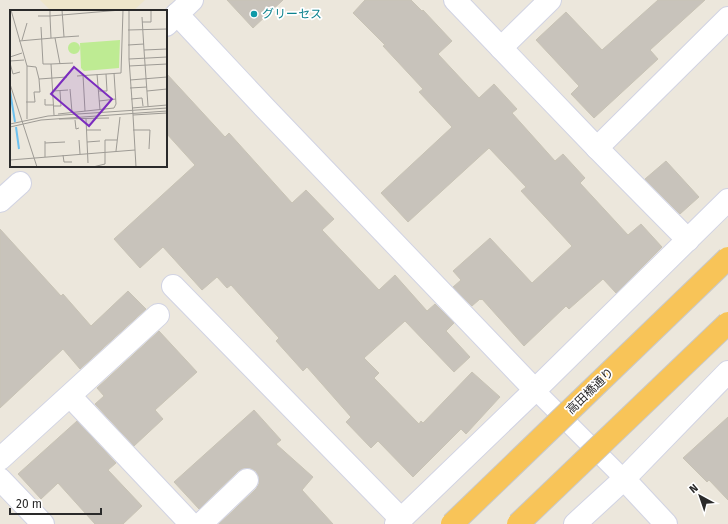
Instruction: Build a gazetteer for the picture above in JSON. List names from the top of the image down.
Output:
{
  "streets": {
    "highway": ["高田橋通り"]
  },
  "places": ["グリーセス"],
  "scale_bar": "20 m",
  "north": "top left"
}
